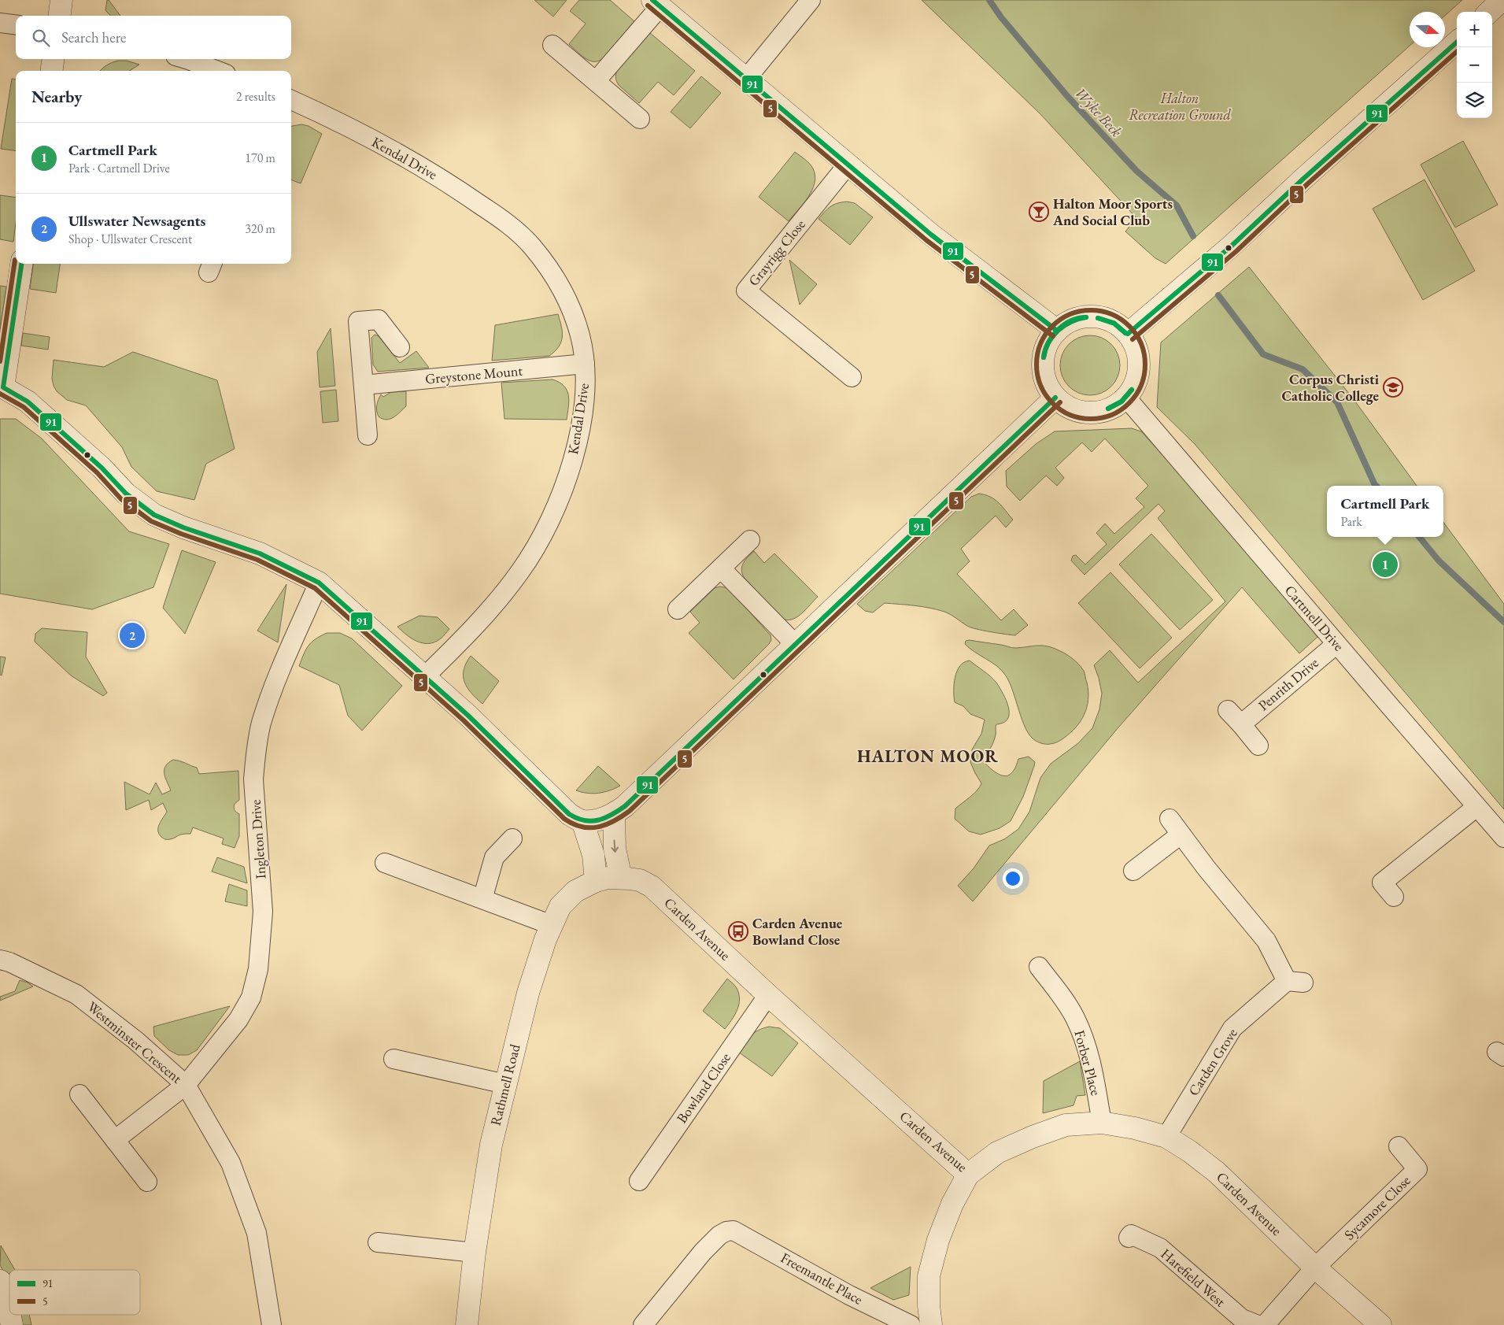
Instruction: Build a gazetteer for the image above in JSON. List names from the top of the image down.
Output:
{
  "streets": {
    "street": [
      "Kendal Drive",
      "Grayrigg Close",
      "Greystone Mount",
      "Cartmell Drive",
      "Penrith Drive",
      "Ingleton Drive",
      "Carden Avenue",
      "Westminster Crescent",
      "Carden Grove",
      "Forber Place",
      "Rathmell Road",
      "Bowland Close",
      "Sycamore Close",
      "Harefield West",
      "Freemantle Place"
    ]
  },
  "crossings": [
    ["Kendal Drive", "Greystone Mount"],
    ["Cartmell Drive", "Penrith Drive"],
    ["Ingleton Drive", "Westminster Crescent"],
    ["Carden Avenue", "Carden Grove"],
    ["Carden Avenue", "Forber Place"],
    ["Carden Avenue", "Rathmell Road"],
    ["Carden Avenue", "Bowland Close"],
    ["Carden Avenue", "Sycamore Close"]
  ],
  "districts": ["HALTON MOOR"],
  "water": ["Wyke Beck"],
  "parks": ["Halton Recreation Ground"],
  "places": {
    "bar": ["Halton Moor Sports And Social Club"],
    "school or university": ["Corpus Christi Catholic College"],
    "bus stop": ["Carden Avenue Bowland Close"]
  },
  "lines": ["transit line 91", "transit line 5"],
  "legend": ["91", "5"],
  "north": "right",
  "page": {
    "map_buttons": ["+", "−"],
    "search": "Search here",
    "heading": ["Nearby", "2 results"],
    "list": [
      {
        "mark": "1",
        "name": "Cartmell Park",
        "note": "Park · Cartmell Drive",
        "value": "170 m"
      },
      {
        "mark": "2",
        "name": "Ullswater Newsagents",
        "note": "Shop · Ullswater Crescent",
        "value": "320 m"
      }
    ],
    "popup": ["Cartmell Park", "Park"],
    "pins": ["1", "2"]
  }
}
